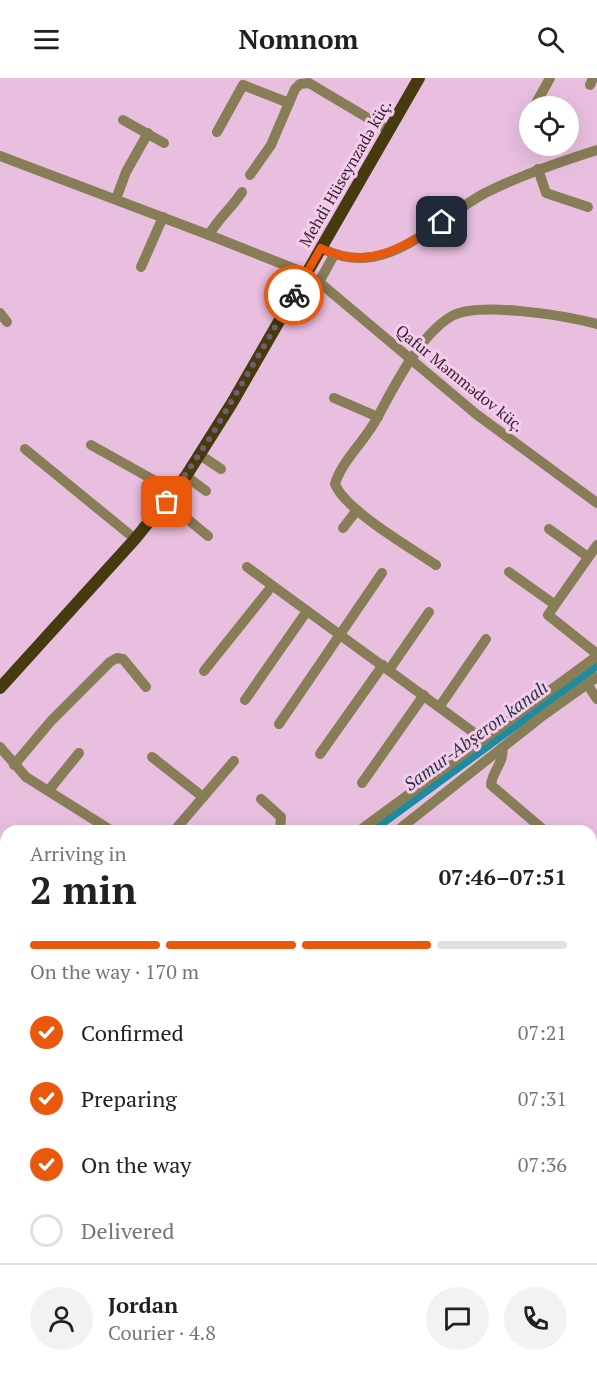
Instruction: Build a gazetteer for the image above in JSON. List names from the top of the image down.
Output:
{
  "streets": {
    "main road": ["Mehdi Hüseynzadə küç."],
    "street": ["Qafur Məmmədov küç."]
  },
  "crossings": [
    ["Mehdi Hüseynzadə küç.", "Qafur Məmmədov küç."]
  ],
  "water": ["Samur-Abşeron kanalı"],
  "page": {
    "header": "Nomnom",
    "heading": ["2 min", "Arriving in", "07:46–07:51"],
    "panel": ["Jordan", "Courier · 4.8"],
    "bar": "On the way · 170 m",
    "list": [
      ["Confirmed", "07:21"],
      ["Preparing", "07:31"],
      ["On the way", "07:36"],
      "Delivered"
    ]
  }
}
